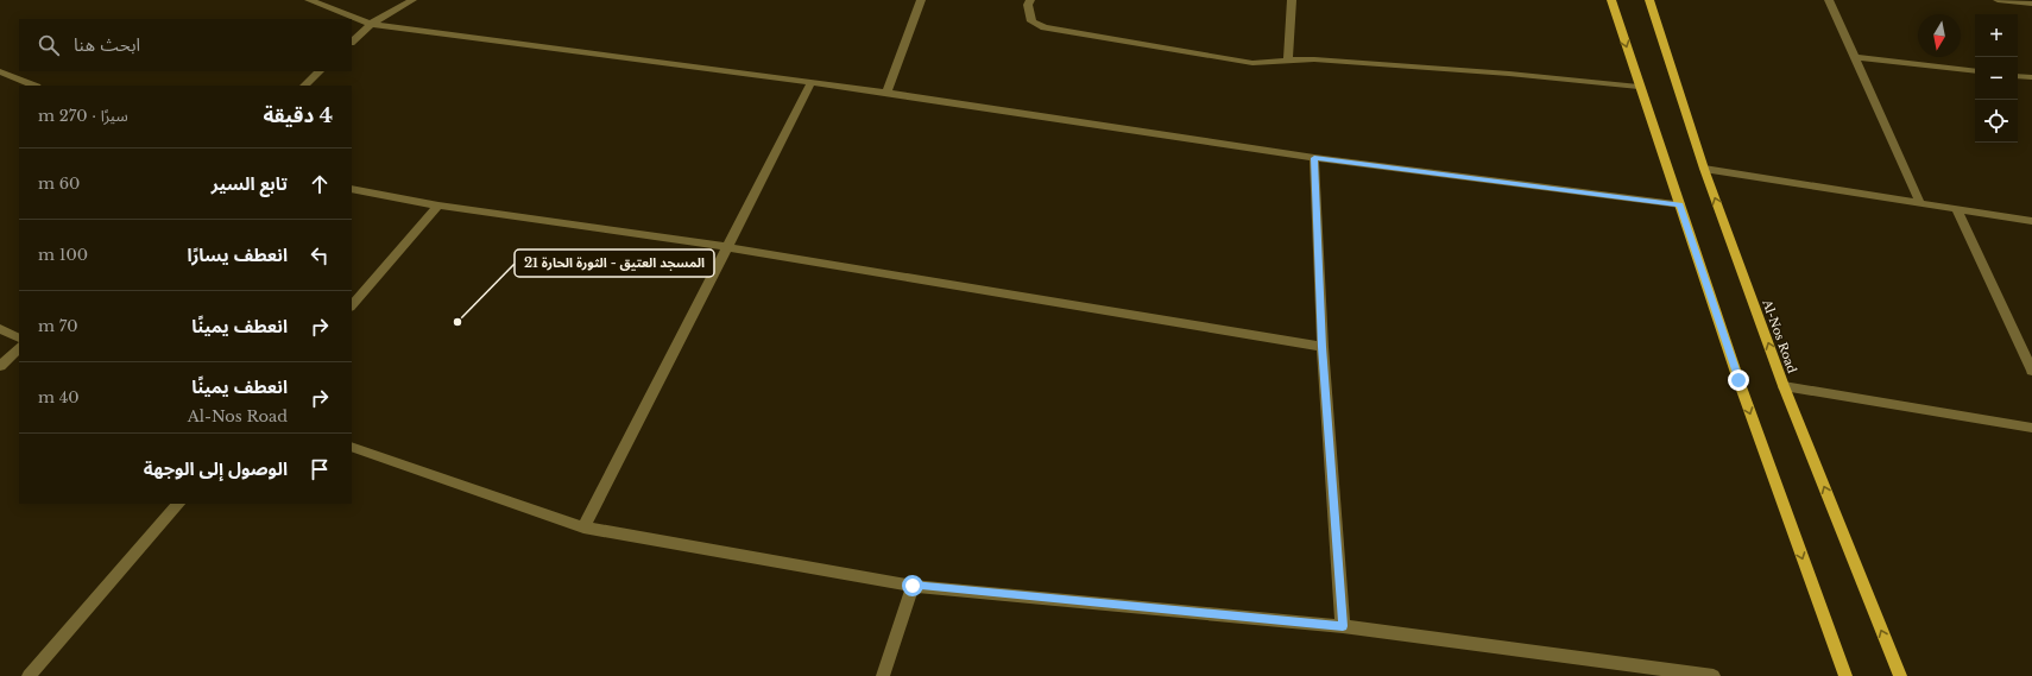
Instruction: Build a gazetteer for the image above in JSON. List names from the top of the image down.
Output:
{
  "streets": {
    "main road": ["Al-Nos Road"]
  },
  "places": ["المسجد العتيق - الثورة الحارة 21"],
  "north": "bottom",
  "page": {
    "map_buttons": ["+", "−"],
    "search": "ابحث هنا",
    "heading": ["4 دقيقة", "سيرًا · 270 m"],
    "list": [
      ["تابع السير", "60 m"],
      ["انعطف يسارًا", "100 m"],
      ["انعطف يمينًا", "70 m"],
      ["انعطف يمينًا", "Al-Nos Road", "40 m"],
      "الوصول إلى الوجهة"
    ]
  }
}
